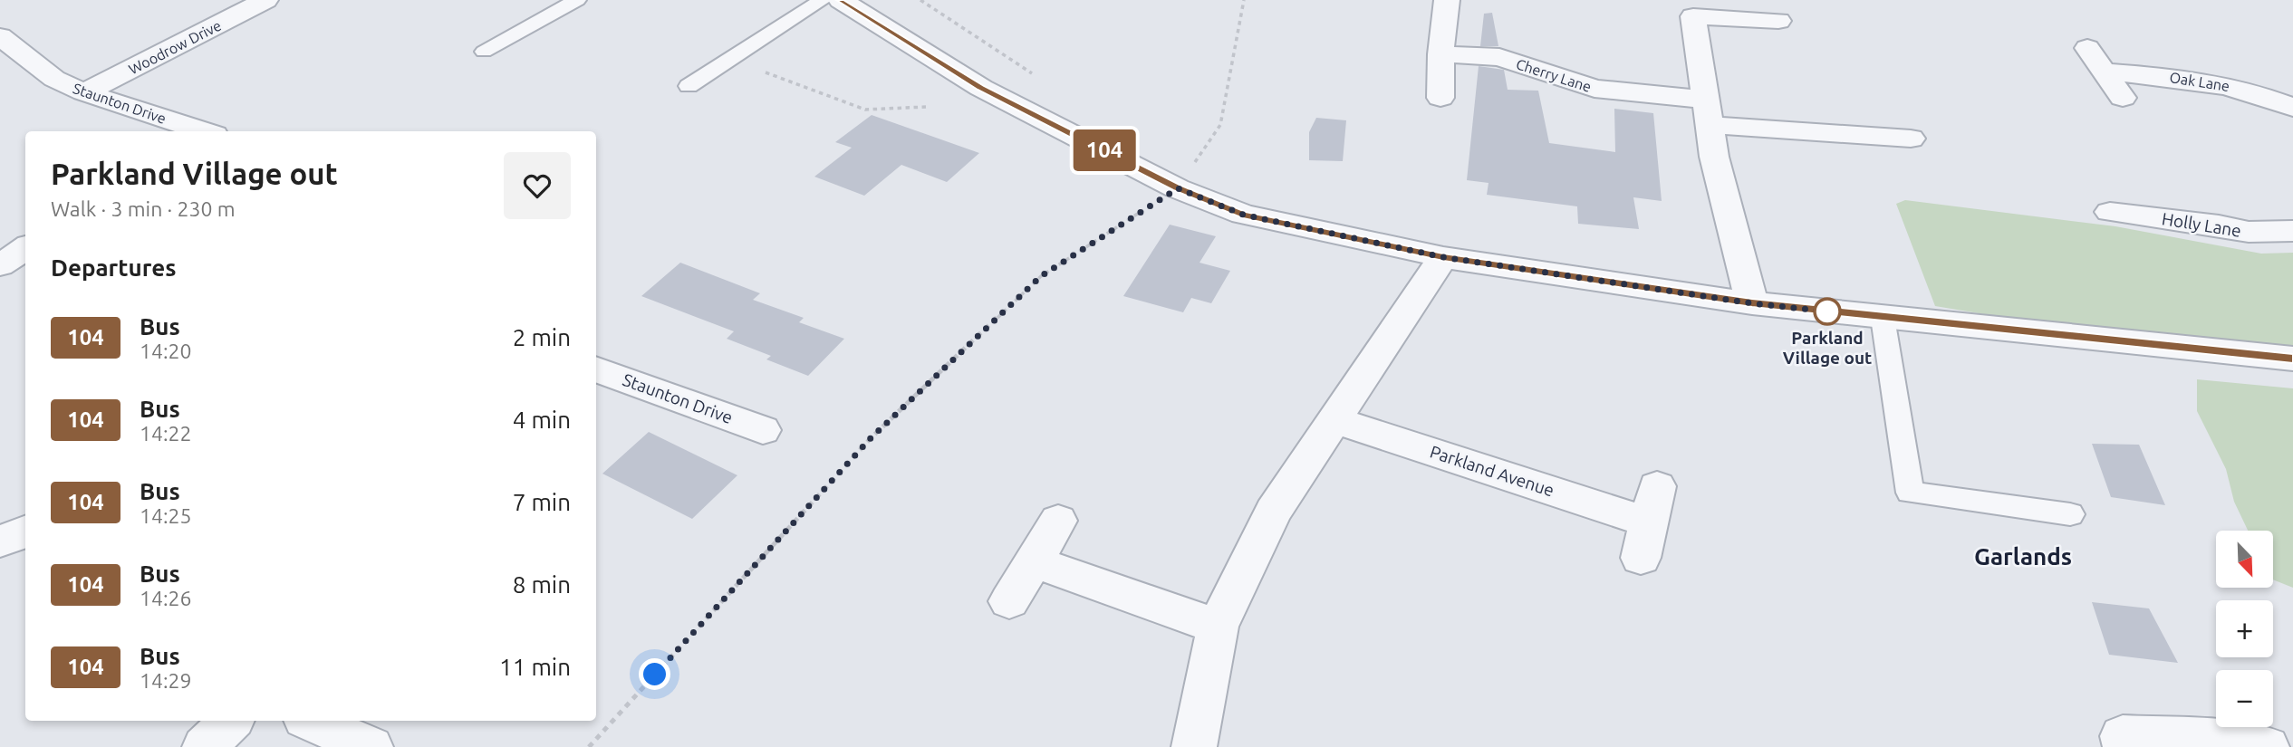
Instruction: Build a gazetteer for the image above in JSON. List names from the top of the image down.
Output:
{
  "streets": {
    "street": [
      "Woodrow Drive",
      "Cherry Lane",
      "Oak Lane",
      "Staunton Drive",
      "Holly Lane",
      "Parkland Avenue"
    ]
  },
  "crossings": [
    ["Woodrow Drive", "Staunton Drive"]
  ],
  "districts": ["Garlands"],
  "places": ["Parkland Village out"],
  "lines": ["bus line 104"],
  "north": "bottom right",
  "page": {
    "on_map": "104",
    "heading": [
      ["Parkland Village out", "Walk · 3 min · 230 m"],
      "Departures"
    ],
    "list": [
      {
        "mark": "104",
        "name": "Bus",
        "note": "14:20",
        "value": "2 min"
      },
      {
        "mark": "104",
        "name": "Bus",
        "note": "14:22",
        "value": "4 min"
      },
      {
        "mark": "104",
        "name": "Bus",
        "note": "14:25",
        "value": "7 min"
      },
      {
        "mark": "104",
        "name": "Bus",
        "note": "14:26",
        "value": "8 min"
      },
      {
        "mark": "104",
        "name": "Bus",
        "note": "14:29",
        "value": "11 min"
      }
    ],
    "map_buttons": ["+", "−"]
  }
}
